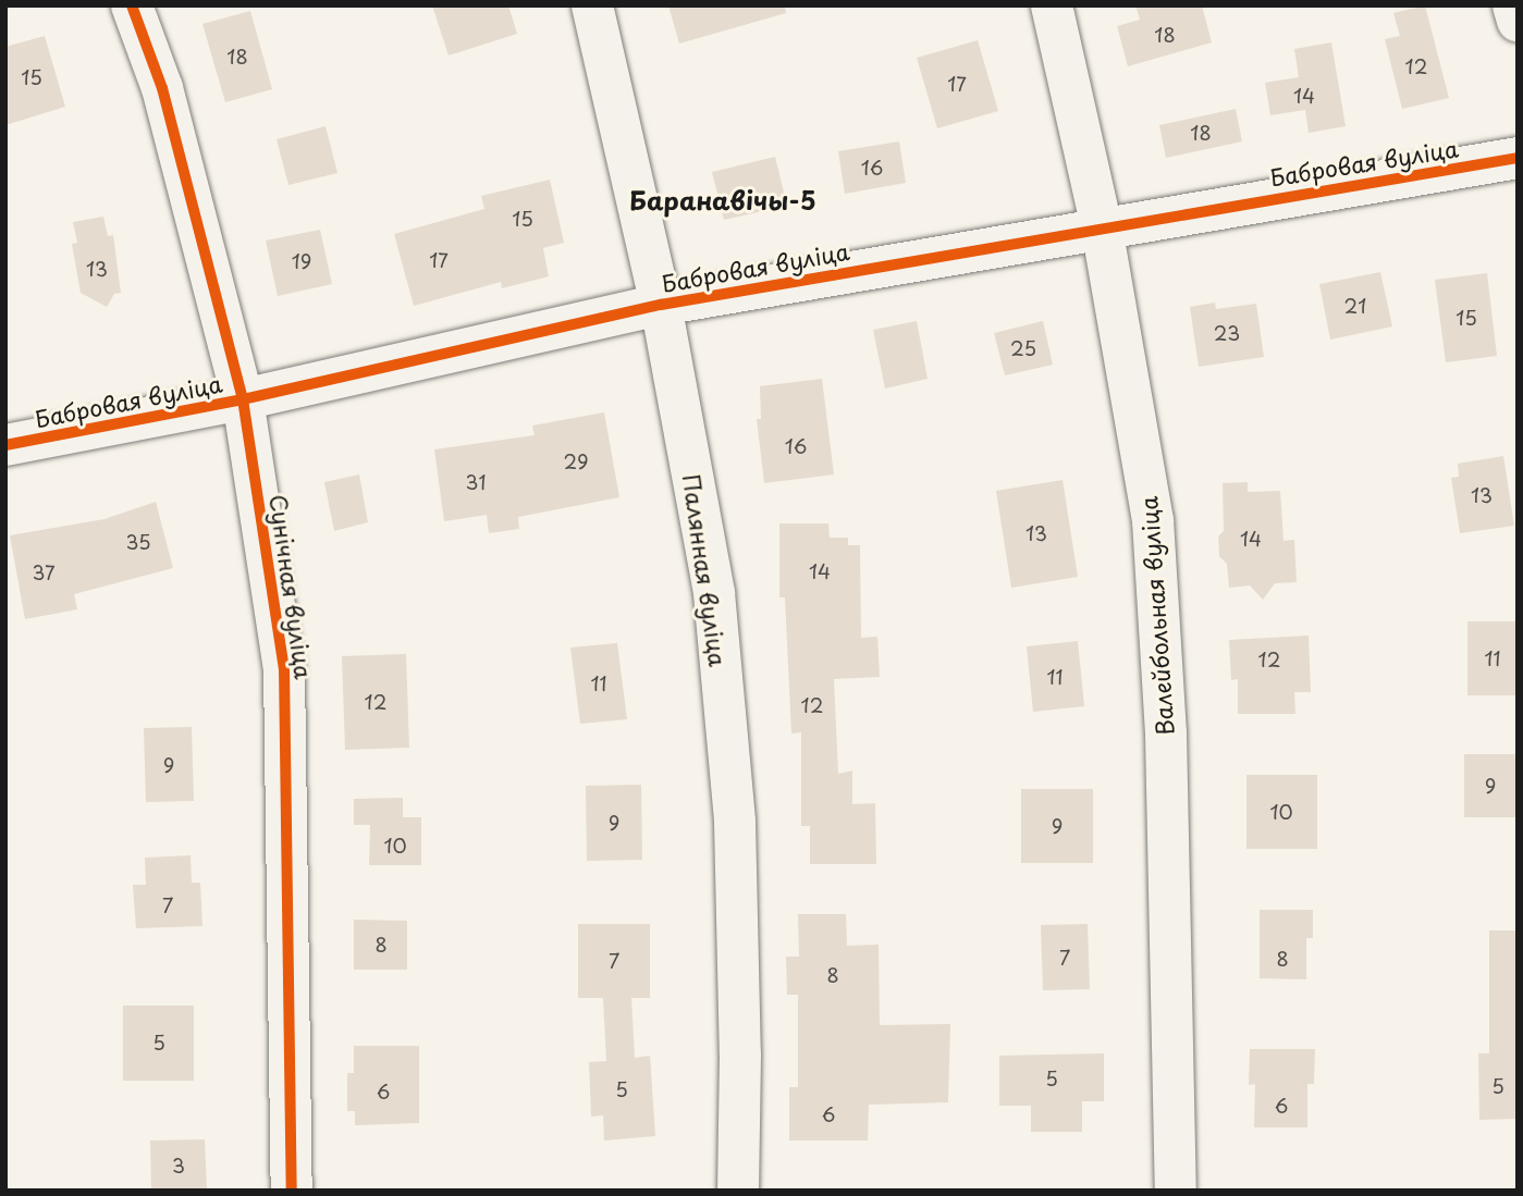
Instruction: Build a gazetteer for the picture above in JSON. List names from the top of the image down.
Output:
{
  "streets": {
    "street": [
      "Бабровая вуліца",
      "Палянная вуліца",
      "Сунічная вуліца",
      "Валейбольная вуліца"
    ]
  },
  "crossings": [
    ["Бабровая вуліца", "Палянная вуліца"],
    ["Бабровая вуліца", "Сунічная вуліца"],
    ["Бабровая вуліца", "Валейбольная вуліца"]
  ],
  "districts": ["Баранавічы-5"],
  "house_numbers": [
    "18",
    "18",
    "12",
    "15",
    "17",
    "14",
    "18",
    "16",
    "15",
    "17",
    "19",
    "13",
    "21",
    "15",
    "23",
    "25",
    "16",
    "29",
    "31",
    "13",
    "13",
    "14",
    "35",
    "14",
    "37",
    "11",
    "12",
    "11",
    "11",
    "12",
    "12",
    "9",
    "9",
    "10",
    "9",
    "9",
    "10",
    "7",
    "8",
    "7",
    "8",
    "7",
    "8",
    "5",
    "5",
    "5",
    "5",
    "6",
    "6",
    "6",
    "3"
  ]
}
